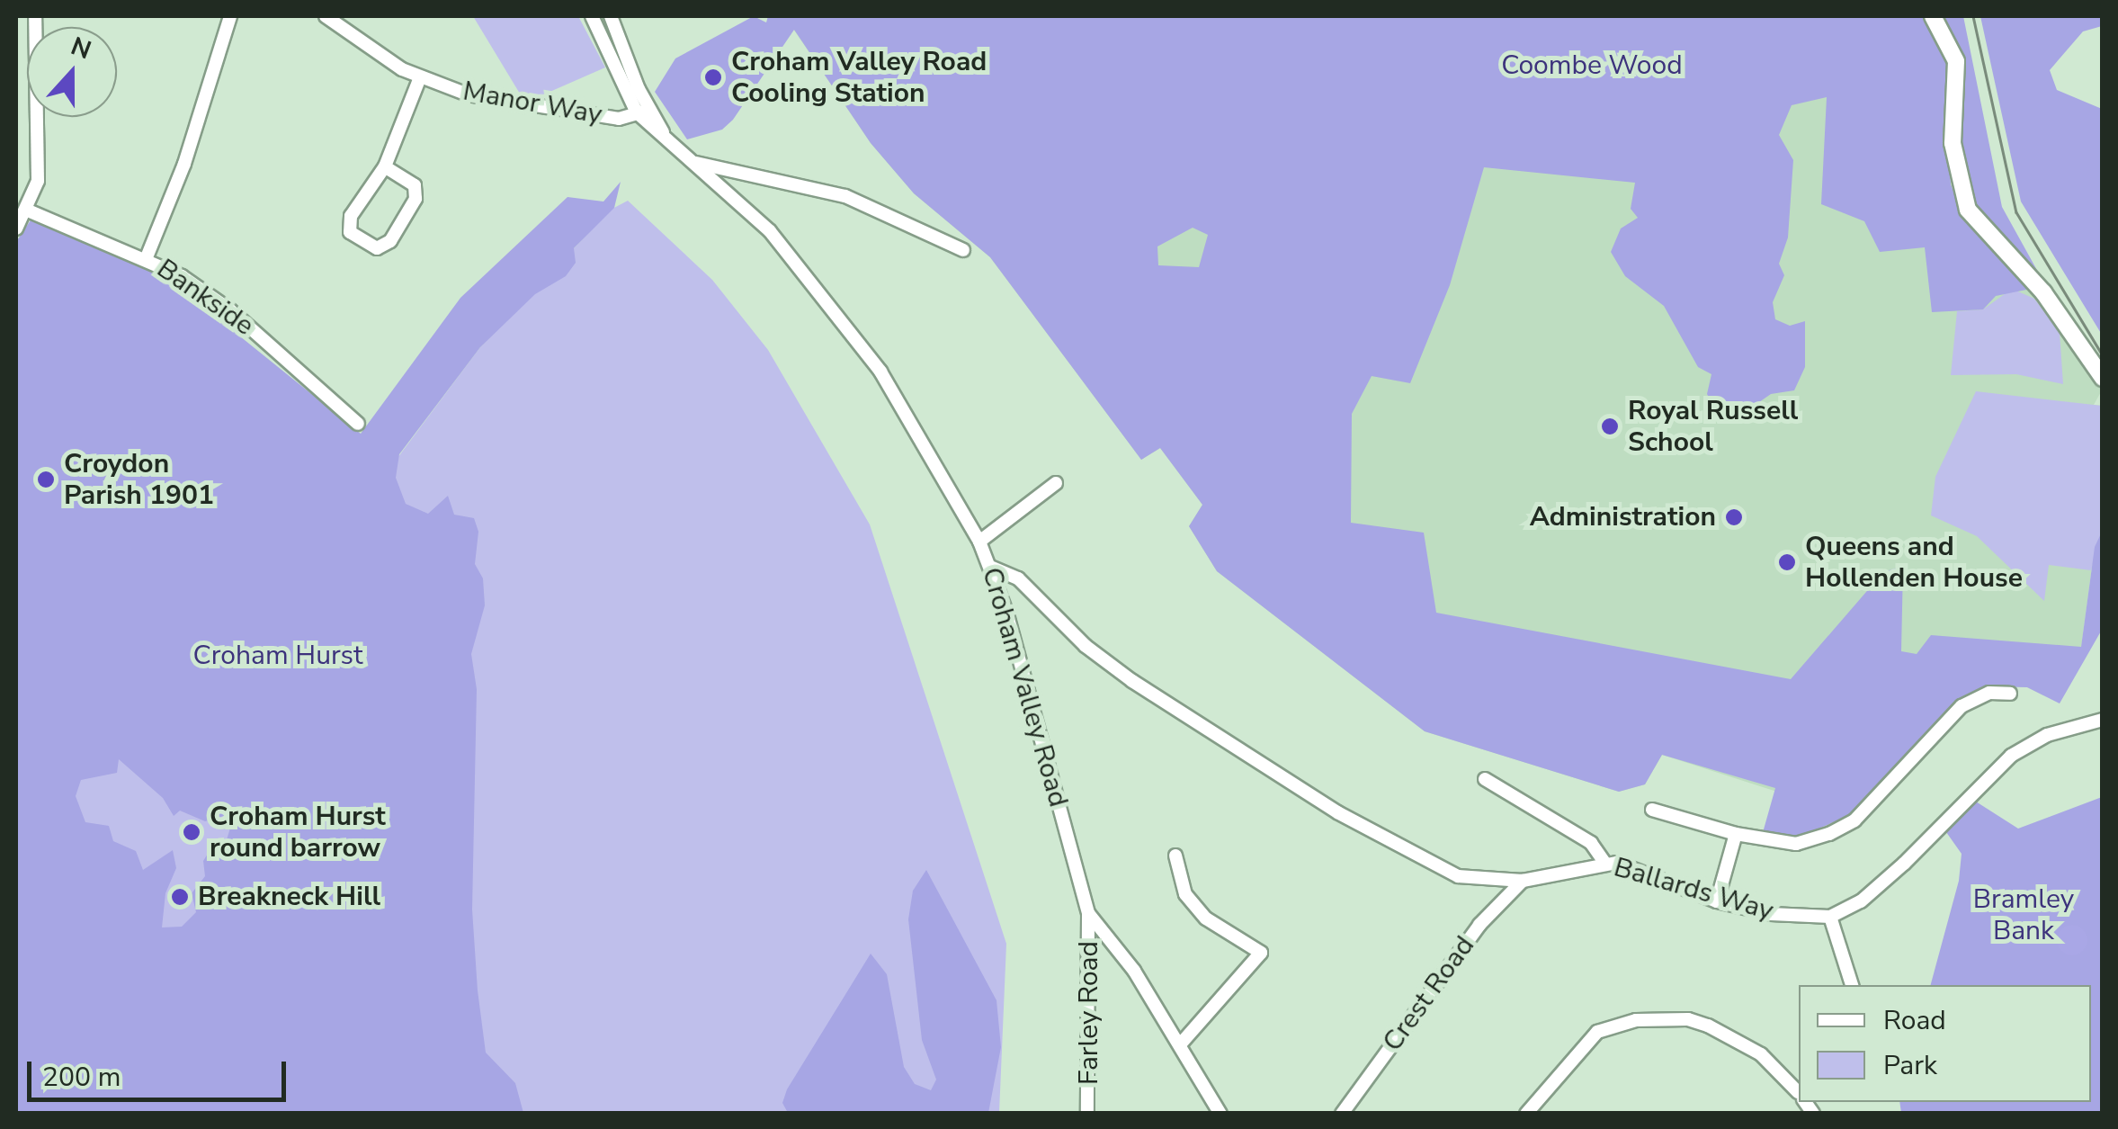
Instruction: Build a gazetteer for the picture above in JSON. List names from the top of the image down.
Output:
{
  "streets": {
    "street": [
      "Manor Way",
      "Bankside",
      "Croham Valley Road",
      "Ballards Way",
      "Crest Road",
      "Farley Road"
    ]
  },
  "crossings": [
    ["Manor Way", "Croham Valley Road"],
    ["Croham Valley Road", "Ballards Way"],
    ["Croham Valley Road", "Farley Road"],
    ["Ballards Way", "Crest Road"]
  ],
  "parks": ["Coombe Wood", "Croham Hurst", "Bramley Bank"],
  "places": [
    "Croham Valley Road Cooling Station",
    "Royal Russell School",
    "Croydon Parish 1901",
    "Administration",
    "Queens and Hollenden House",
    "Croham Hurst round barrow",
    "Breakneck Hill"
  ],
  "legend": ["Road", "Park"],
  "scale_bar": "200 m",
  "north": "top"
}
